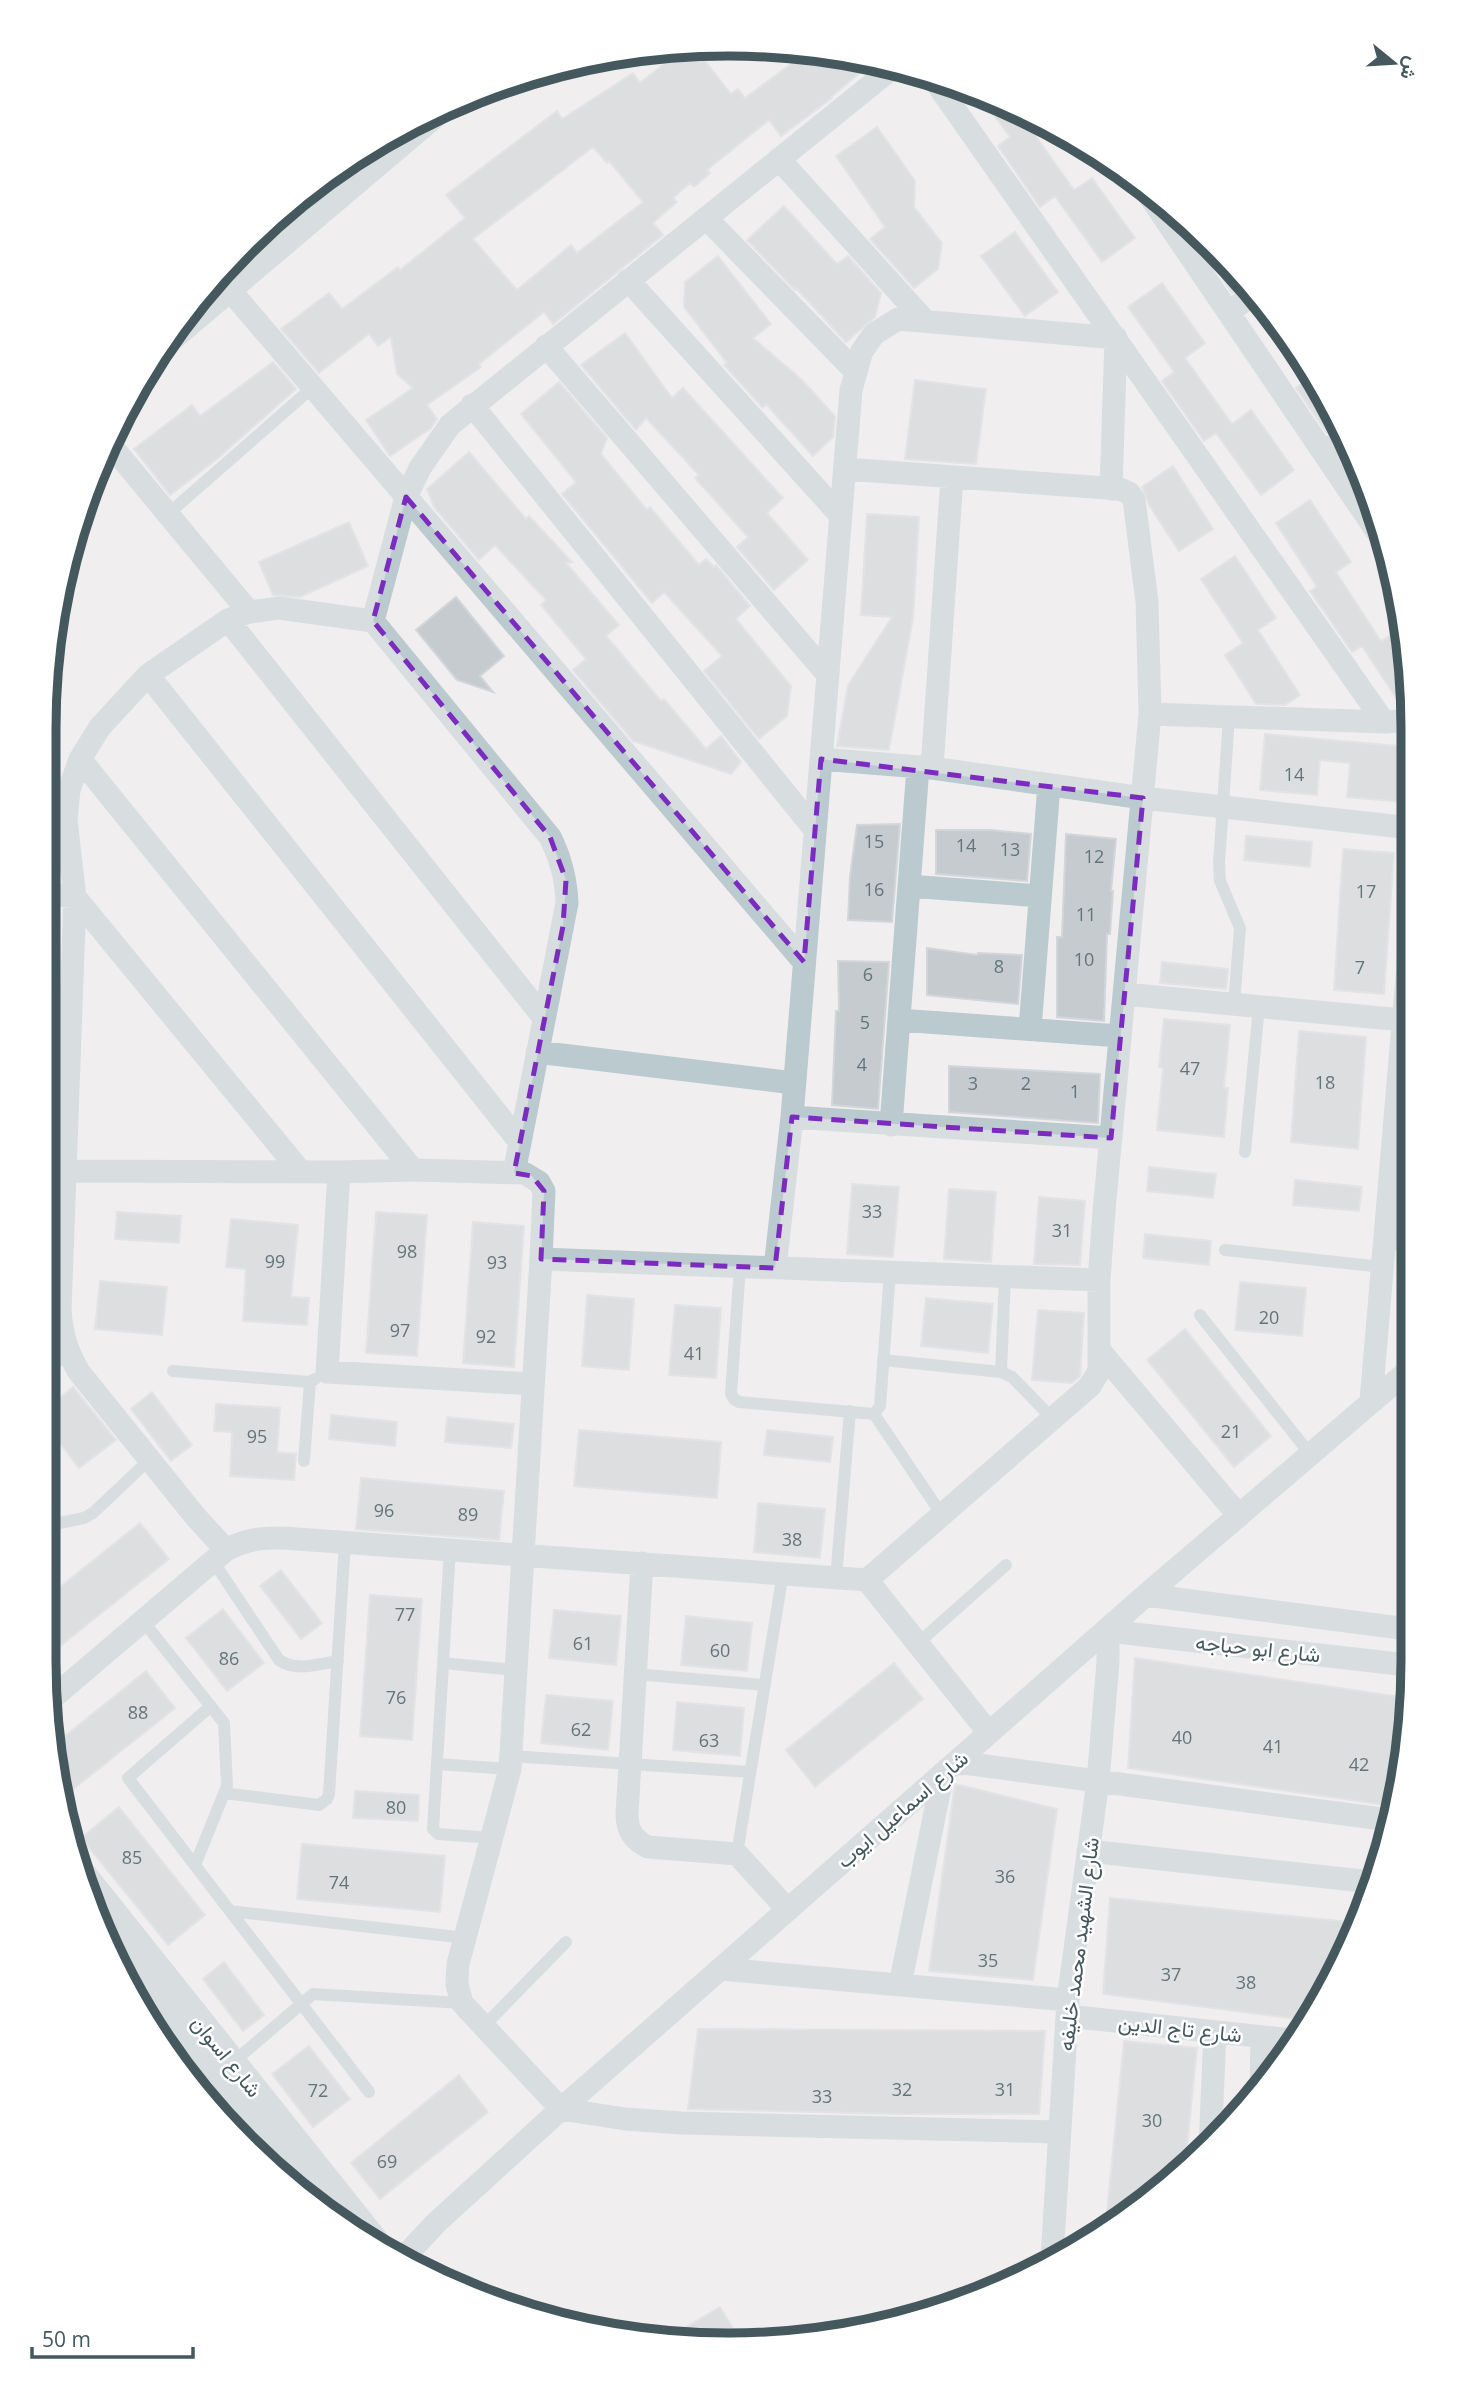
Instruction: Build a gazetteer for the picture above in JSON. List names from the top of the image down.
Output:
{
  "streets": {
    "street": [
      "شارع ابو حباجه",
      "شارع اسماعيل ايوب",
      "شارع الشهيد محمد خليفه",
      "شارع تاج الدين",
      "شارع اسوان"
    ]
  },
  "crossings": [
    ["شارع ابو حباجه", "شارع اسماعيل ايوب"],
    ["شارع ابو حباجه", "شارع الشهيد محمد خليفه"],
    ["شارع اسماعيل ايوب", "شارع الشهيد محمد خليفه"],
    ["شارع اسماعيل ايوب", "شارع تاج الدين"],
    ["شارع الشهيد محمد خليفه", "شارع تاج الدين"]
  ],
  "house_numbers": [
    "14",
    "15",
    "14",
    "13",
    "12",
    "16",
    "17",
    "11",
    "10",
    "8",
    "7",
    "6",
    "5",
    "4",
    "47",
    "18",
    "3",
    "2",
    "1",
    "33",
    "31",
    "98",
    "99",
    "93",
    "20",
    "97",
    "92",
    "41",
    "21",
    "95",
    "96",
    "89",
    "38",
    "77",
    "61",
    "60",
    "86",
    "76",
    "88",
    "62",
    "40",
    "63",
    "41",
    "42",
    "80",
    "85",
    "36",
    "74",
    "35",
    "37",
    "38",
    "32",
    "31",
    "72",
    "33",
    "30",
    "69"
  ],
  "scale_bar": "50 m",
  "north": "right"
}
